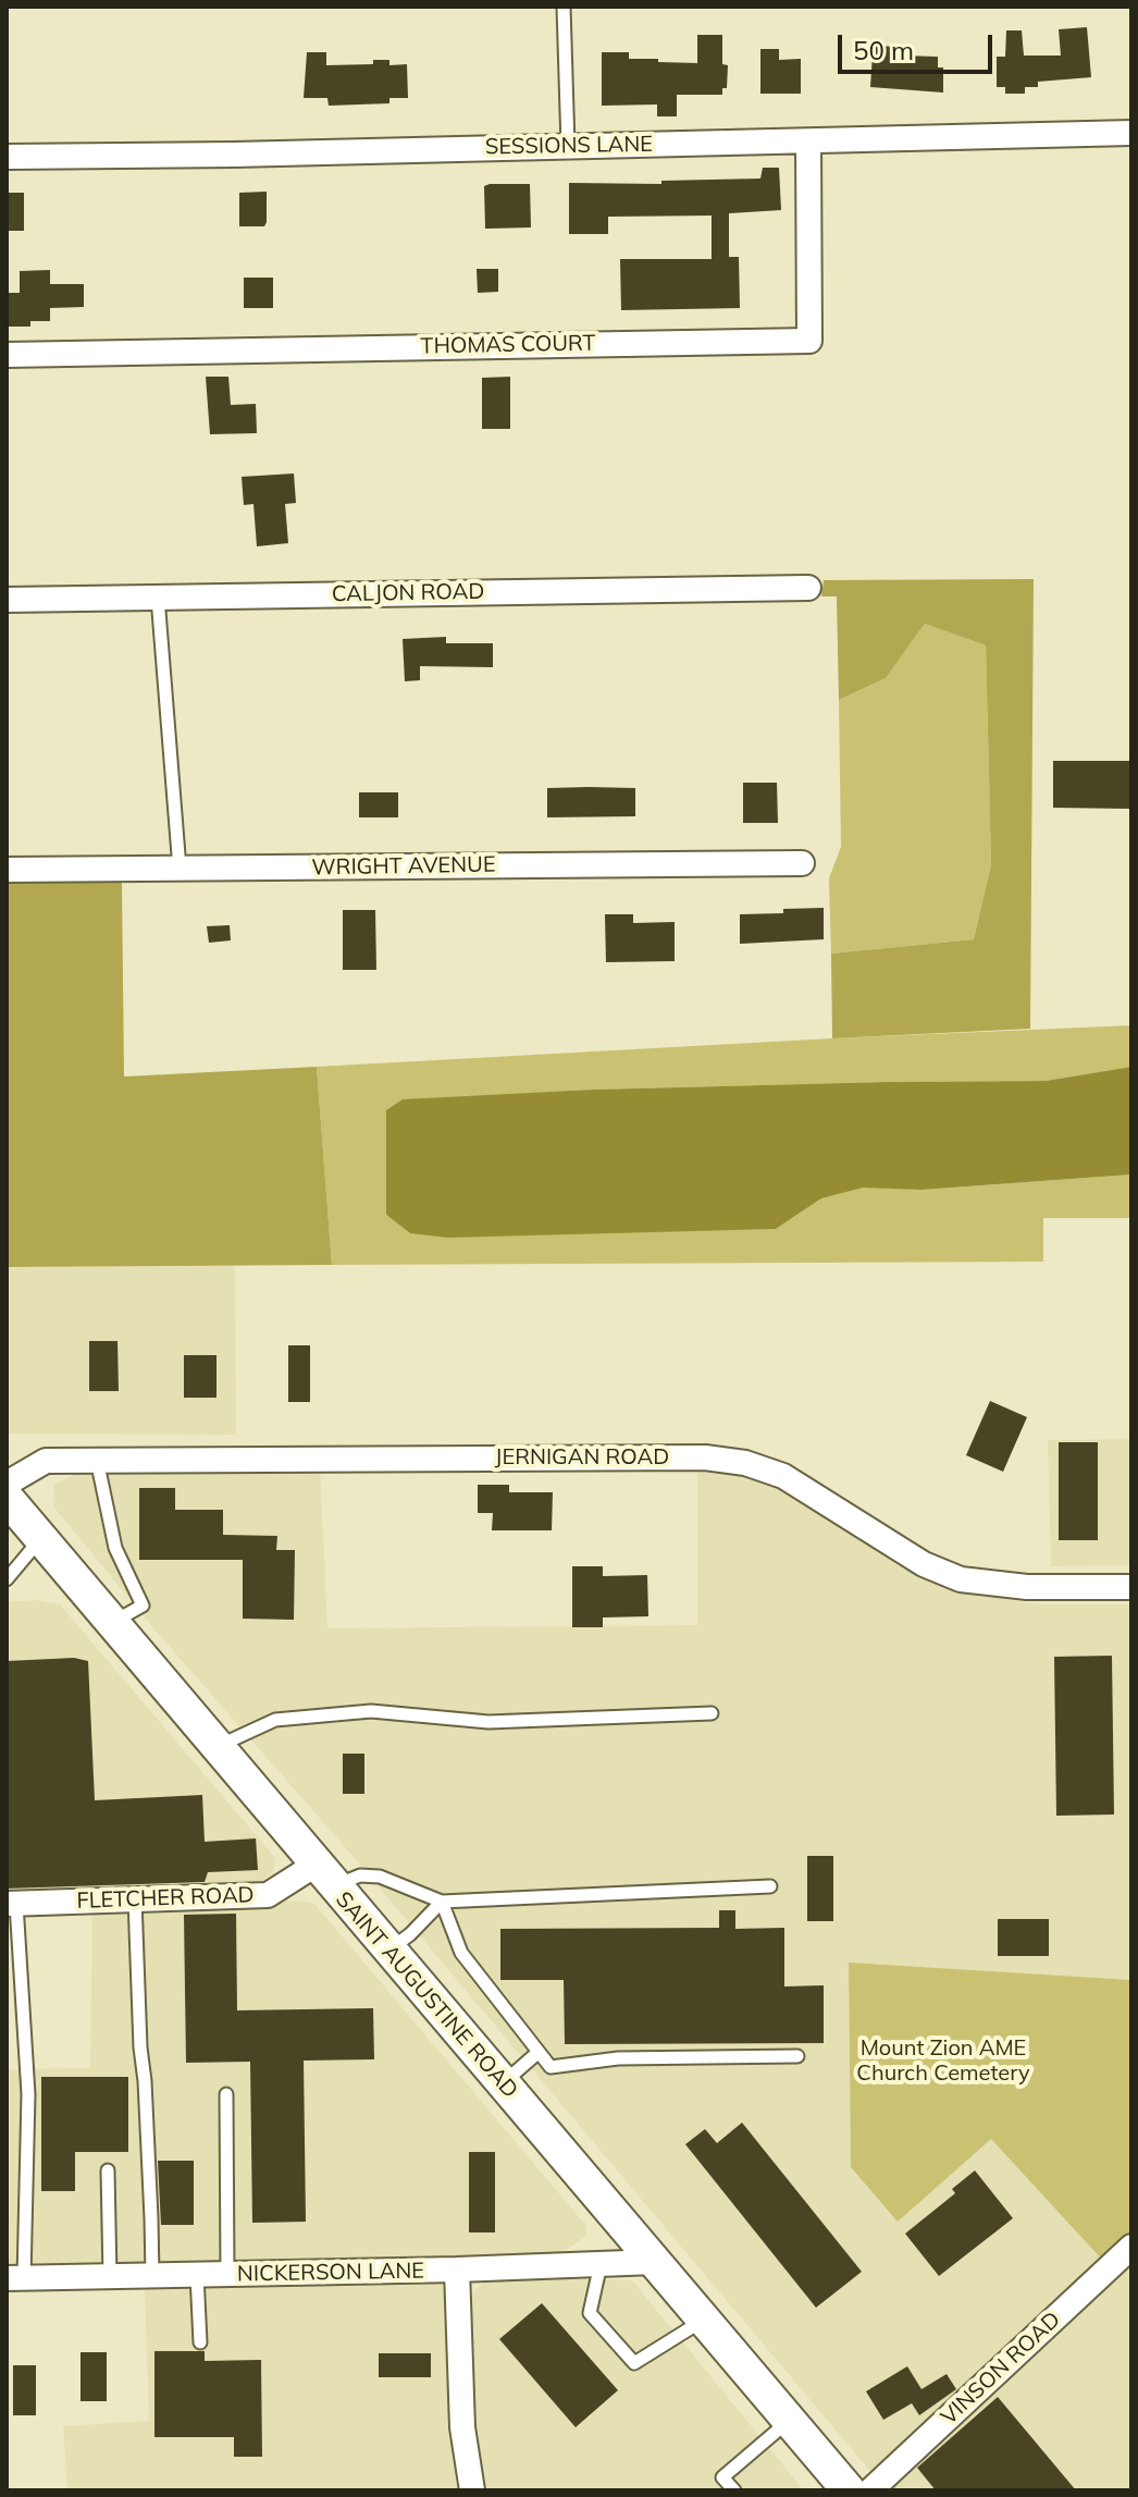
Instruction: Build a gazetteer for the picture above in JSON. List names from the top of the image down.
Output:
{
  "streets": {
    "main road": ["SAINT AUGUSTINE ROAD"],
    "street": [
      "SESSIONS LANE",
      "THOMAS COURT",
      "CALJON ROAD",
      "WRIGHT AVENUE",
      "JERNIGAN ROAD",
      "FLETCHER ROAD",
      "NICKERSON LANE",
      "VINSON ROAD"
    ]
  },
  "crossings": [
    ["SESSIONS LANE", "THOMAS COURT"],
    ["FLETCHER ROAD", "SAINT AUGUSTINE ROAD"],
    ["SAINT AUGUSTINE ROAD", "NICKERSON LANE"]
  ],
  "parks": ["Mount Zion AME Church Cemetery"],
  "scale_bar": "50 m"
}
